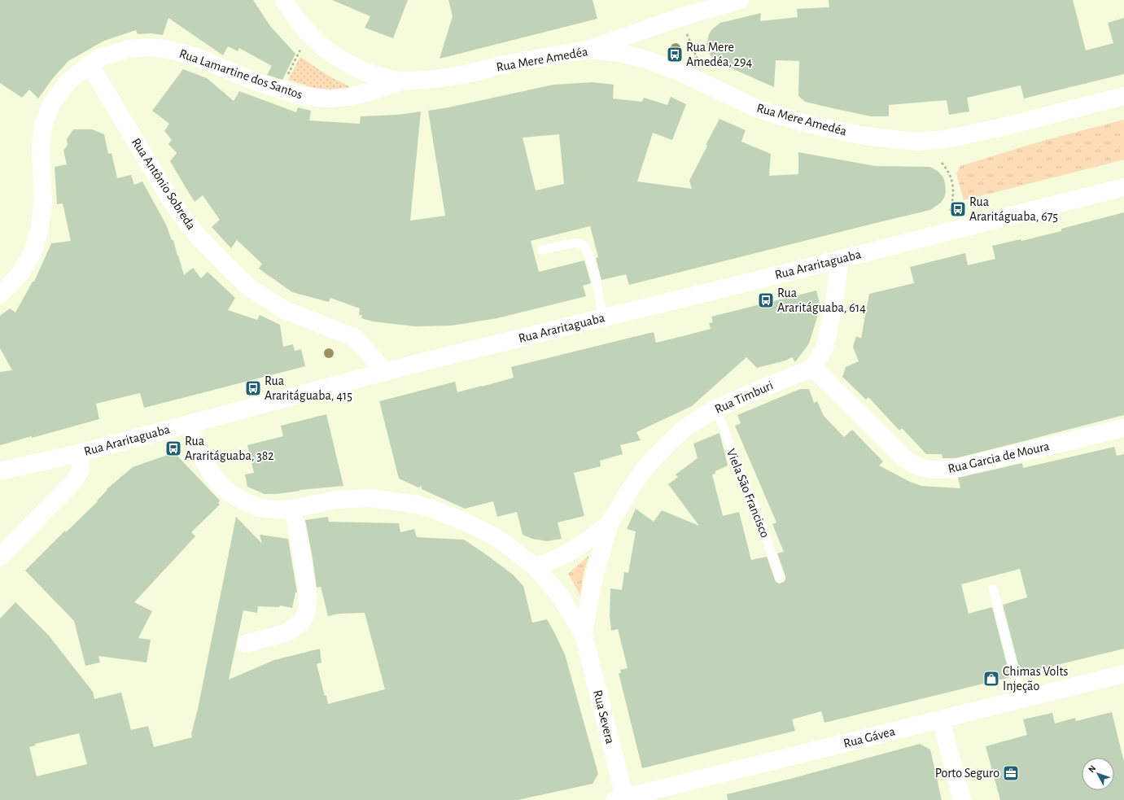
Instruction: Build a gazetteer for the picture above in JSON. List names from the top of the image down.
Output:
{
  "streets": {
    "street": [
      "Rua Mere Amedéa",
      "Rua Lamartine dos Santos",
      "Rua Antônio Sobreda",
      "Rua Araritaguaba",
      "Rua Timburi",
      "Rua Garcia de Moura",
      "Rua Severa",
      "Rua Gávea"
    ],
    "lane": ["Viela São Francisco"]
  },
  "crossings": [
    ["Rua Mere Amedéa", "Rua Lamartine dos Santos"],
    ["Rua Lamartine dos Santos", "Rua Antônio Sobreda"],
    ["Rua Antônio Sobreda", "Rua Araritaguaba"],
    ["Rua Timburi", "Rua Garcia de Moura"],
    ["Rua Timburi", "Viela São Francisco"],
    ["Rua Severa", "Rua Gávea"]
  ],
  "places": {
    "bus stop": [
      "Rua Mere Amedéa, 294",
      "Rua Araritáguaba, 675",
      "Rua Araritáguaba, 614",
      "Rua Araritáguaba, 415",
      "Rua Araritáguaba, 382"
    ],
    "shop": ["Chimas Volts Injeção"],
    "office": ["Porto Seguro"]
  },
  "north": "top left"
}
